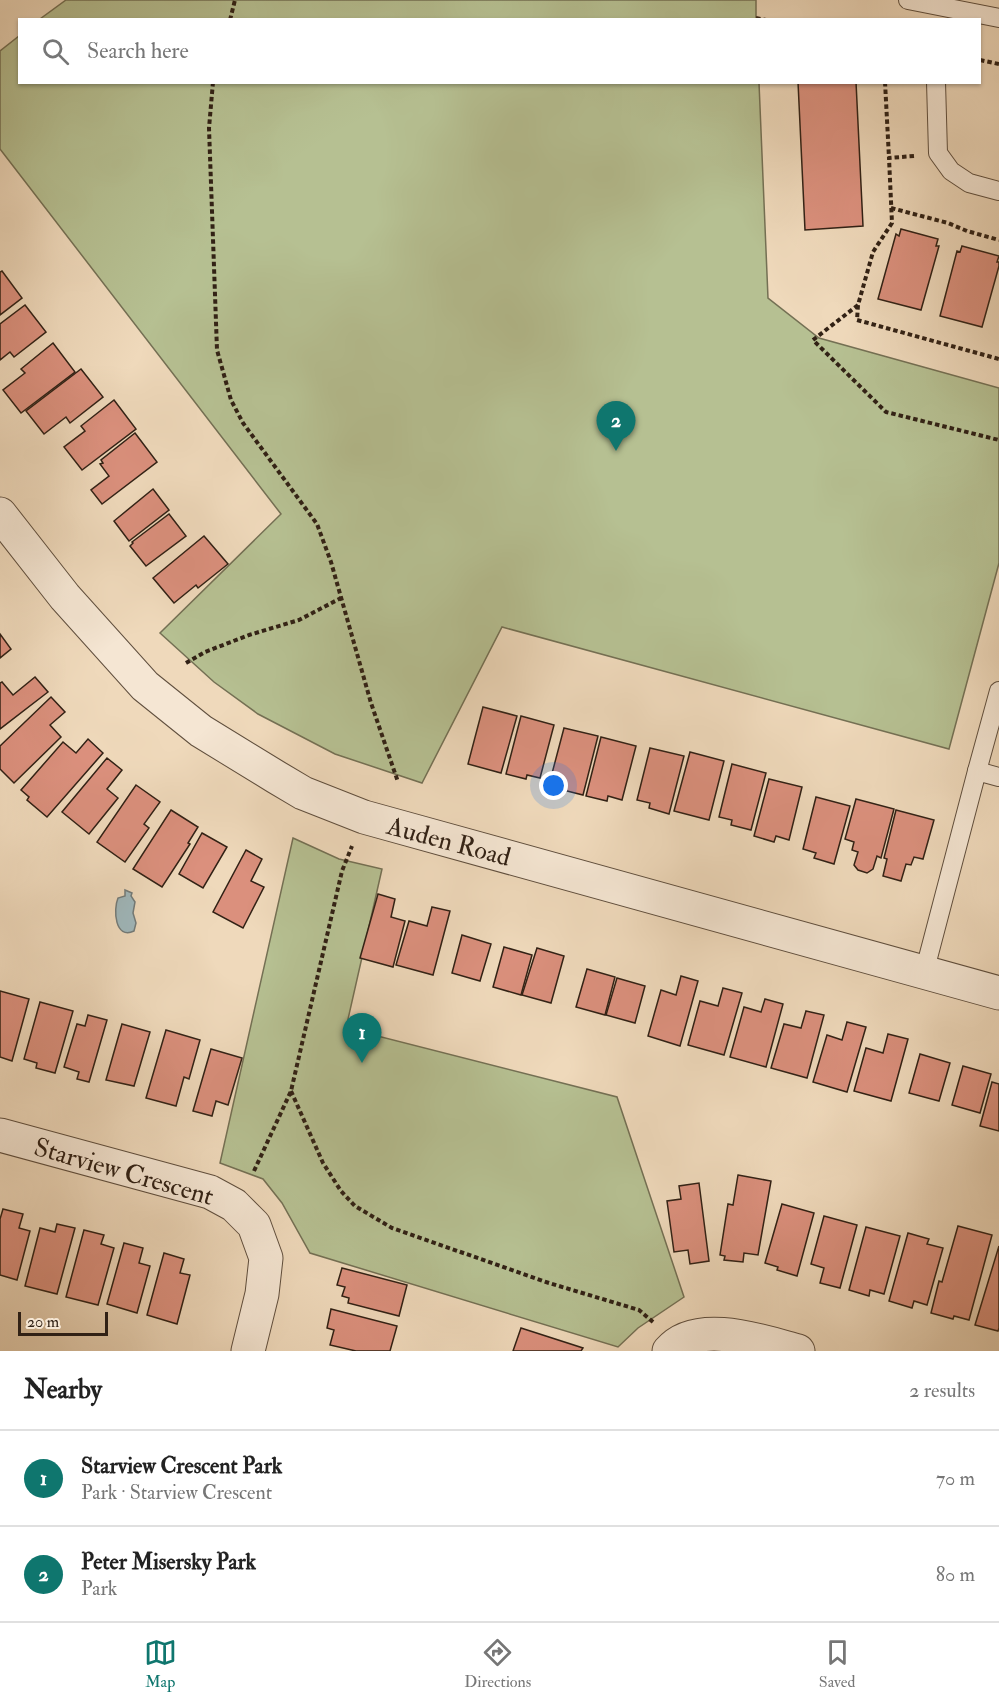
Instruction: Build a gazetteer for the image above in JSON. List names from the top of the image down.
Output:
{
  "streets": {
    "street": ["Auden Road", "Starview Crescent"]
  },
  "scale_bar": "20 m",
  "page": {
    "search": "Search here",
    "pins": ["2", "1"],
    "scale": "20 m",
    "heading": ["Nearby", "2 results"],
    "list": [
      {
        "mark": "1",
        "name": "Starview Crescent Park",
        "note": "Park · Starview Crescent",
        "value": "70 m"
      },
      {
        "mark": "2",
        "name": "Peter Misersky Park",
        "note": "Park",
        "value": "80 m"
      }
    ],
    "nav": ["Map", "Directions", "Saved"]
  }
}
